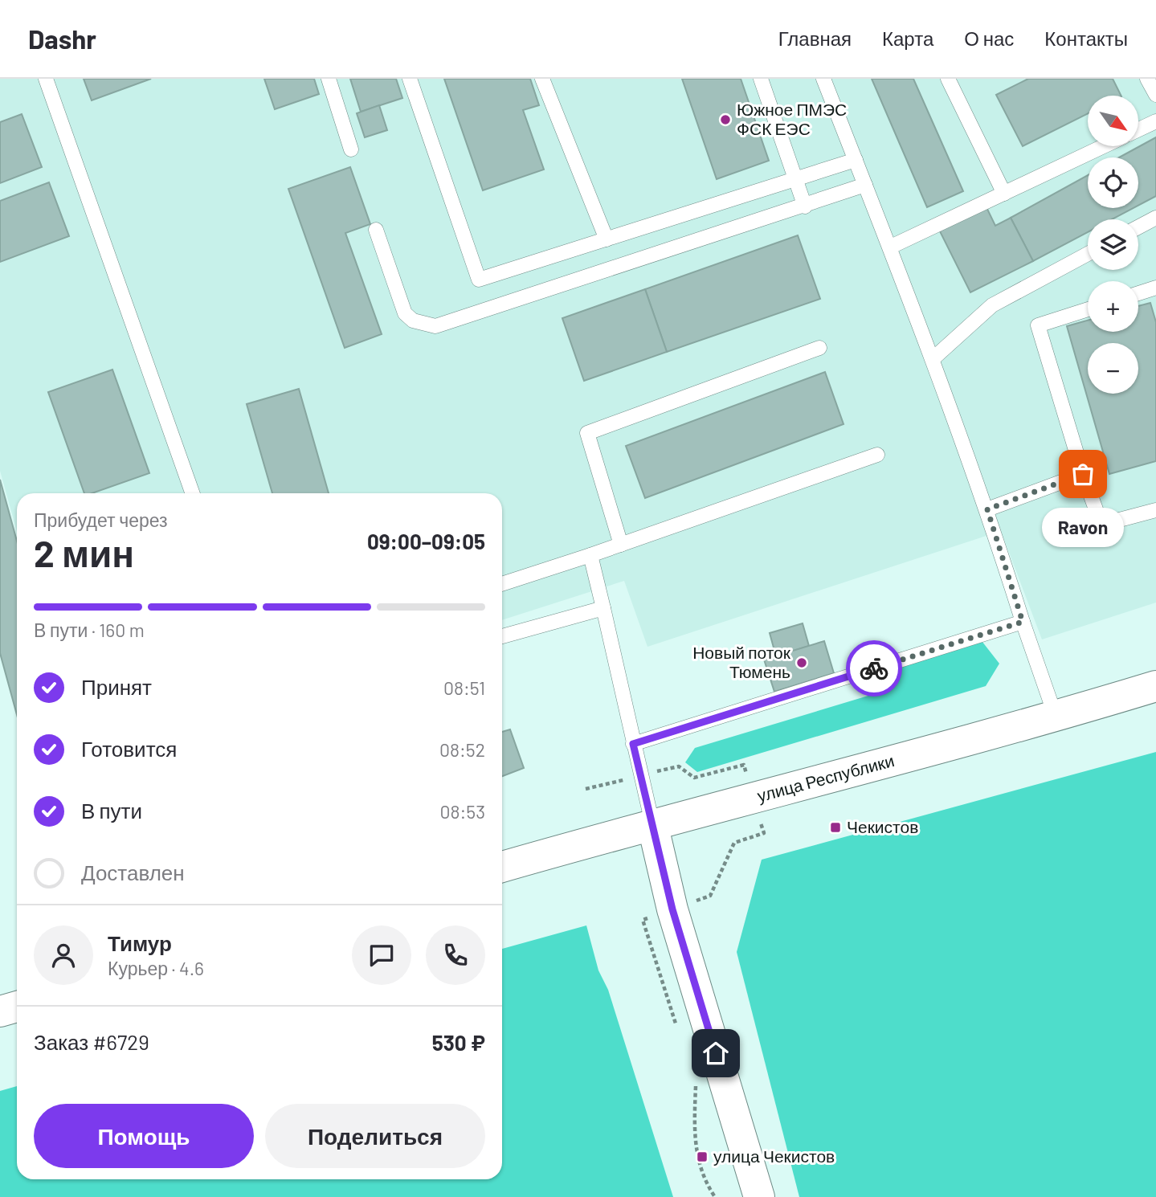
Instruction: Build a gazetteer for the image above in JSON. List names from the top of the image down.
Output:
{
  "streets": {
    "main road": ["улица Республики"]
  },
  "places": {
    "other": ["Южное ПМЭС ФСК ЕЭС", "Ravon", "Новый поток Тюмень"],
    "transit": ["Чекистов", "улица Чекистов"]
  },
  "north": "bottom right",
  "page": {
    "header": "Dashr",
    "nav": [
      "Главная",
      "Карта",
      "О нас",
      "Контакты"
    ],
    "map_buttons": ["+", "−"],
    "heading": ["2 мин", "Прибудет через", "09:00–09:05"],
    "panel": [
      "Тимур",
      "Курьер · 4.6",
      "Заказ #6729",
      "530 ₽"
    ],
    "bubble": "Ravon",
    "bar": "В пути · 160 m",
    "list": [
      ["Принят", "08:51"],
      ["Готовится", "08:52"],
      ["В пути", "08:53"],
      "Доставлен"
    ],
    "buttons": ["Помощь", "Поделиться"]
  }
}
